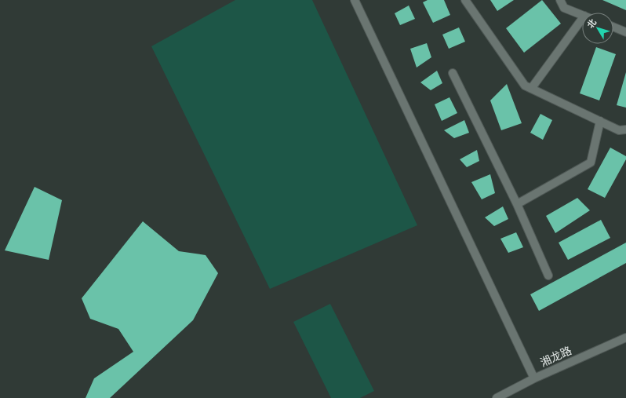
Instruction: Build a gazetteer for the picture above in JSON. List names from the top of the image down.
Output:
{
  "streets": {
    "street": ["湘龙路"]
  },
  "north": "top left"
}
